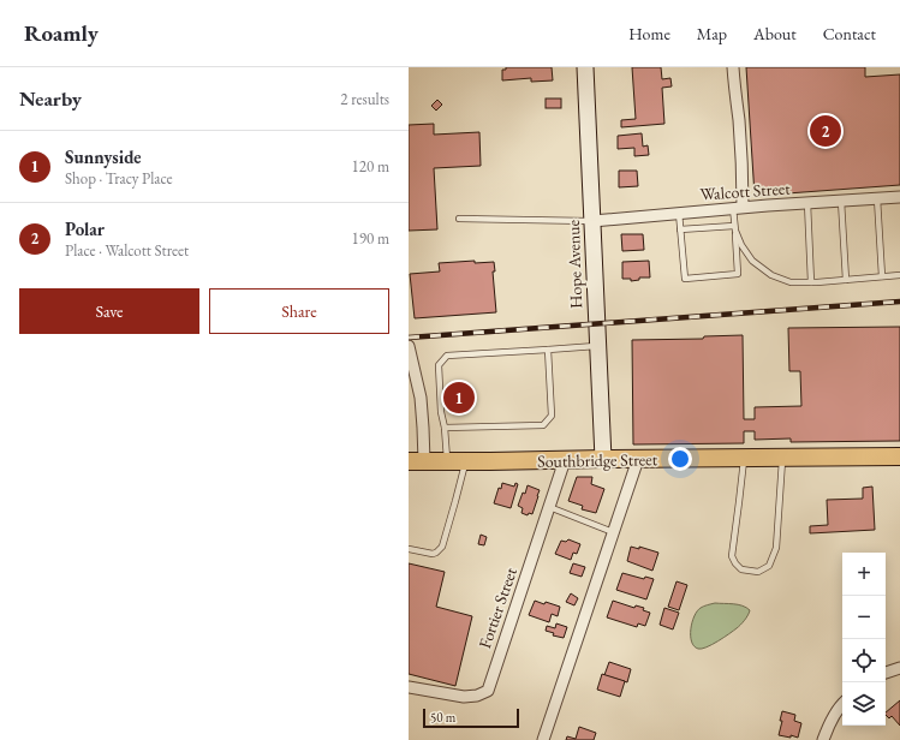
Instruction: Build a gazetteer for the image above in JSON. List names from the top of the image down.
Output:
{
  "streets": {
    "main road": ["Hope Avenue", "Southbridge Street"],
    "street": ["Walcott Street", "Fortier Street"]
  },
  "crossings": [
    ["Walcott Street", "Hope Avenue"],
    ["Hope Avenue", "Southbridge Street"],
    ["Southbridge Street", "Fortier Street"]
  ],
  "scale_bar": "50 m",
  "page": {
    "header": "Roamly",
    "nav": [
      "Home",
      "Map",
      "About",
      "Contact"
    ],
    "heading": ["Nearby", "2 results"],
    "pins": ["2", "1"],
    "list": [
      {
        "mark": "1",
        "name": "Sunnyside",
        "note": "Shop · Tracy Place",
        "value": "120 m"
      },
      {
        "mark": "2",
        "name": "Polar",
        "note": "Place · Walcott Street",
        "value": "190 m"
      }
    ],
    "buttons": ["Save", "Share"],
    "map_buttons": ["+", "−"],
    "scale": "50 m"
  }
}
